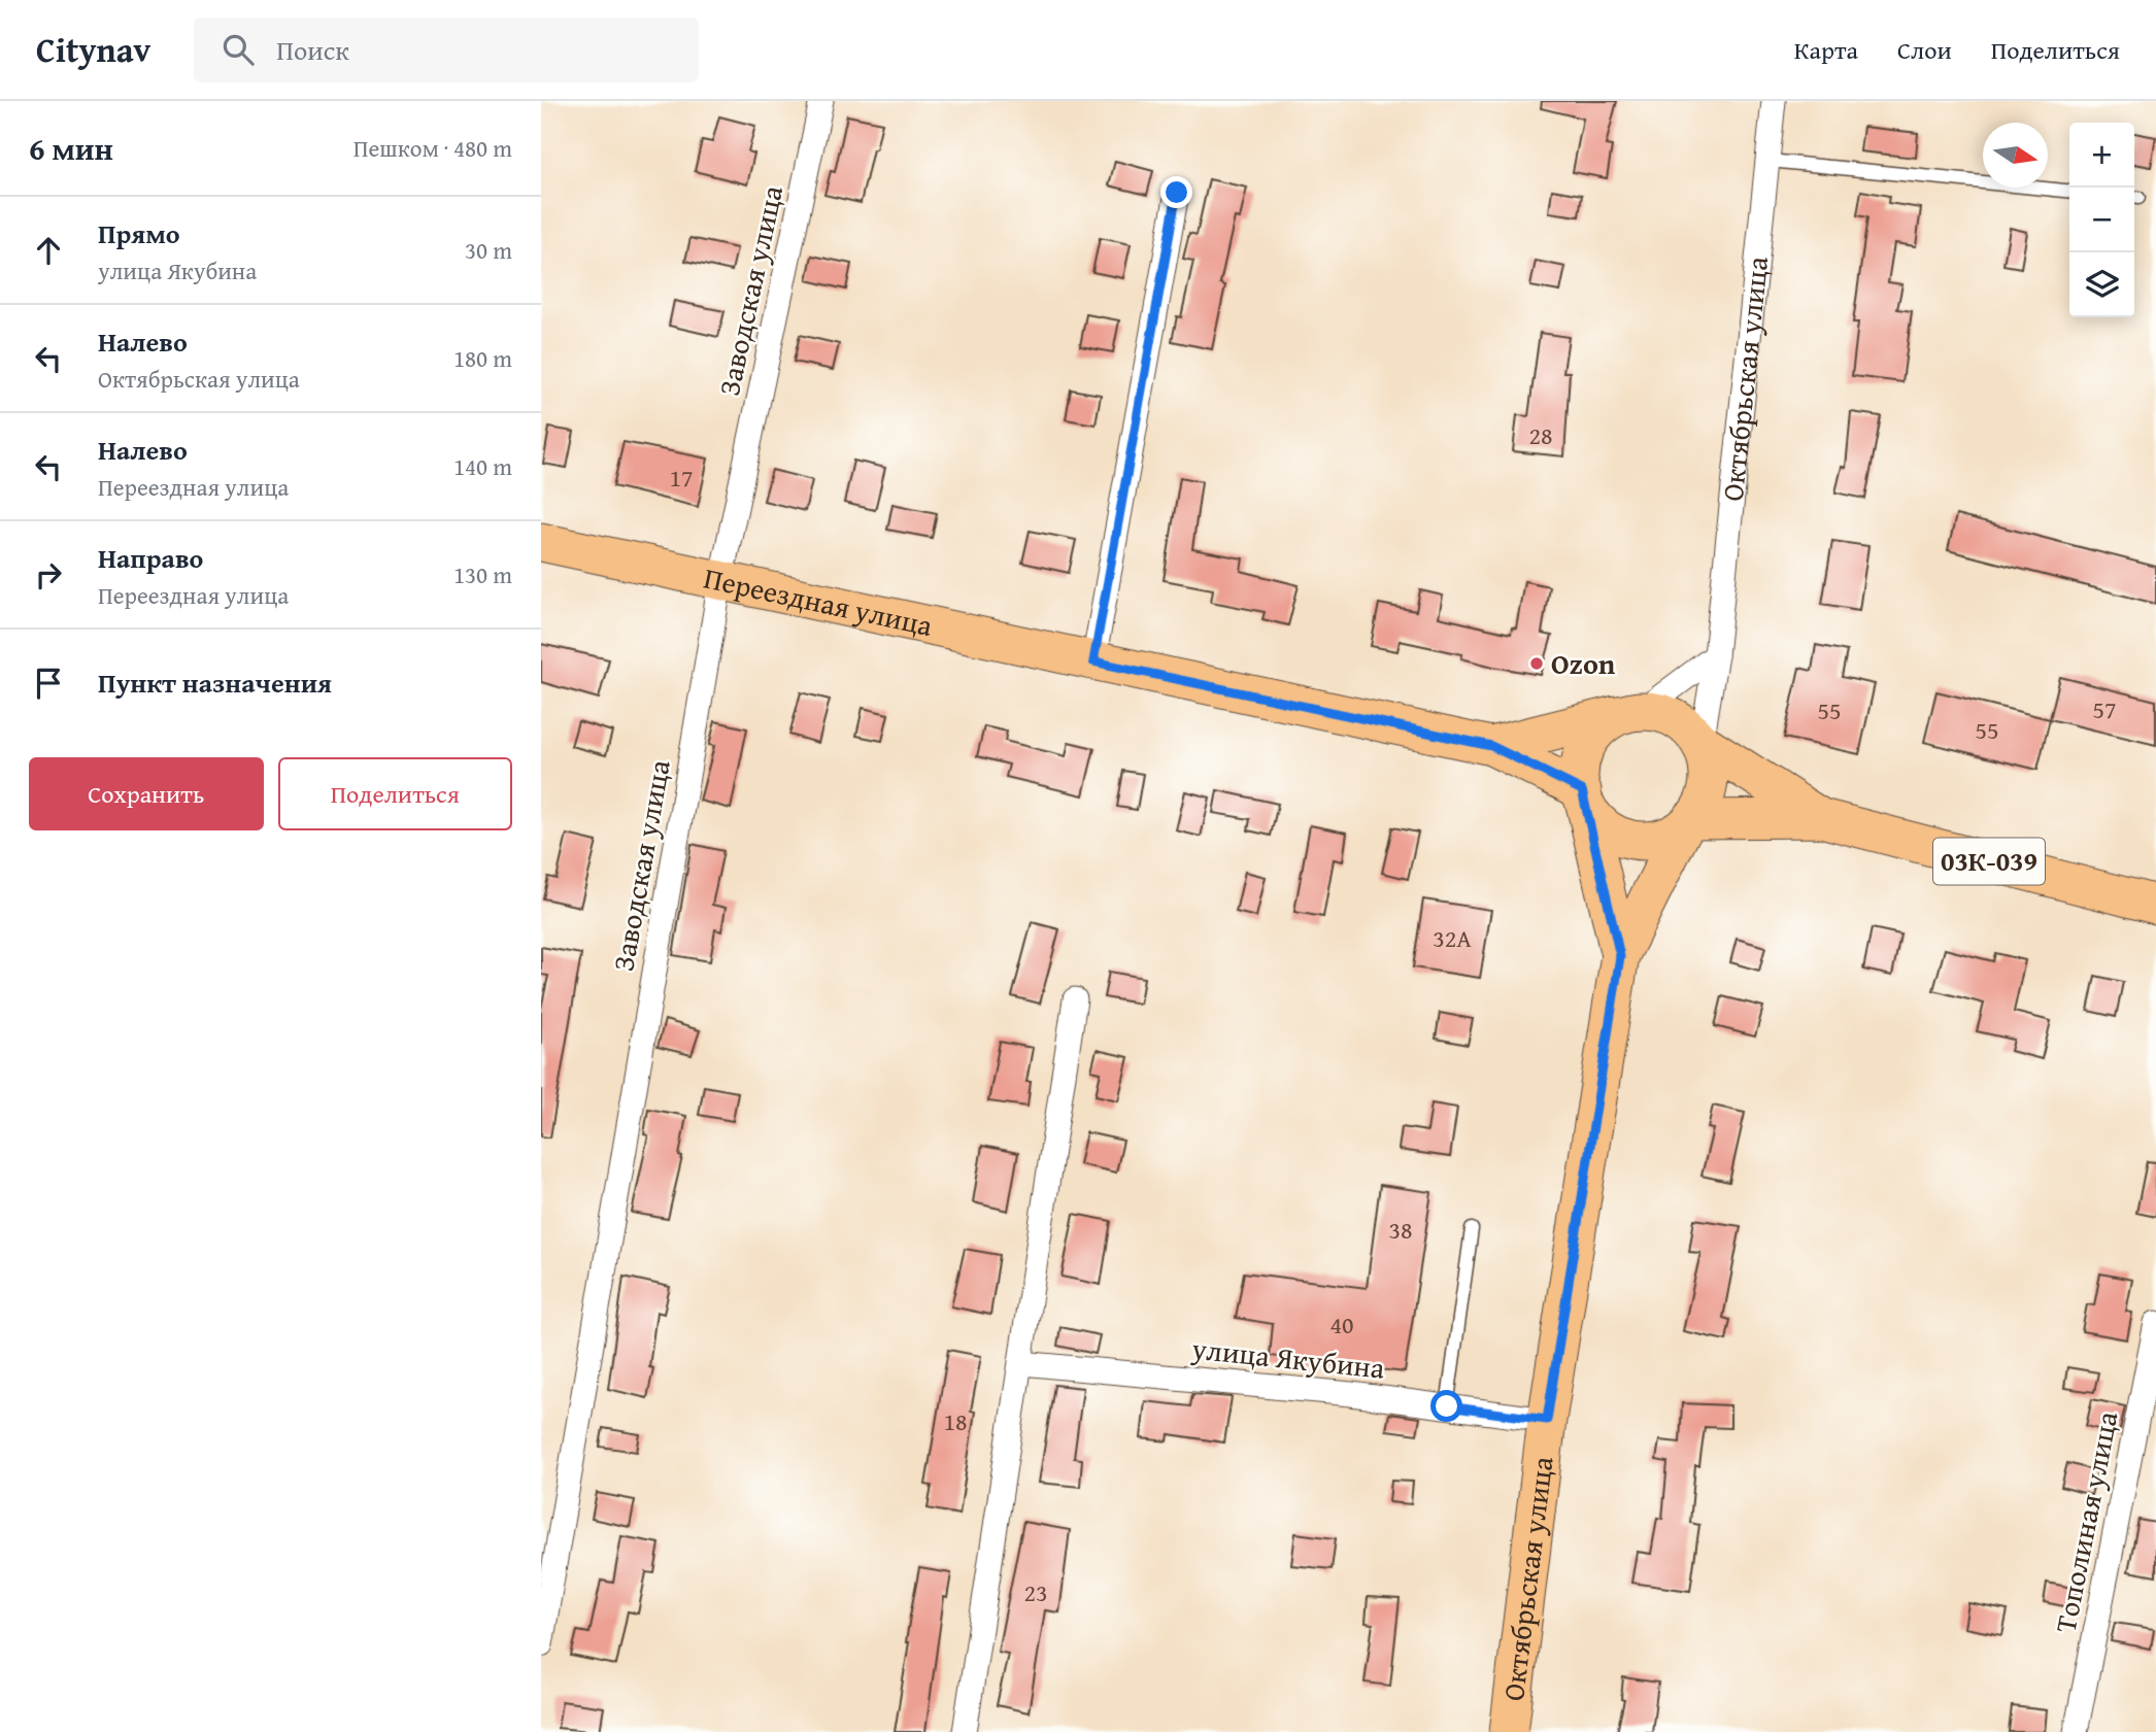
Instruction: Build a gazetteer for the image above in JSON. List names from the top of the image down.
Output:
{
  "streets": {
    "main road": ["Октябрьская улица", "Переездная улица", "03К-039"],
    "street": ["Заводская улица", "улица Якубина", "Тополиная улица"]
  },
  "crossings": [
    ["Заводская улица", "Переездная улица"],
    ["Октябрьская улица", "Переездная улица"],
    ["Октябрьская улица", "03К-039"],
    ["Октябрьская улица", "улица Якубина"],
    ["Переездная улица", "03К-039"]
  ],
  "places": ["Ozon"],
  "house_numbers": [
    "28",
    "17",
    "57",
    "55",
    "55",
    "32А",
    "38",
    "40",
    "18",
    "23"
  ],
  "north": "right",
  "page": {
    "header": "Citynav",
    "search": "Поиск",
    "nav": ["Карта", "Слои", "Поделиться"],
    "heading": ["6 мин", "Пешком · 480 m"],
    "map_buttons": ["+", "−"],
    "list": [
      ["Прямо", "улица Якубина", "30 m"],
      ["Налево", "Октябрьская улица", "180 m"],
      ["Налево", "Переездная улица", "140 m"],
      ["Направо", "Переездная улица", "130 m"],
      "Пункт назначения"
    ],
    "buttons": ["Сохранить", "Поделиться"]
  }
}
